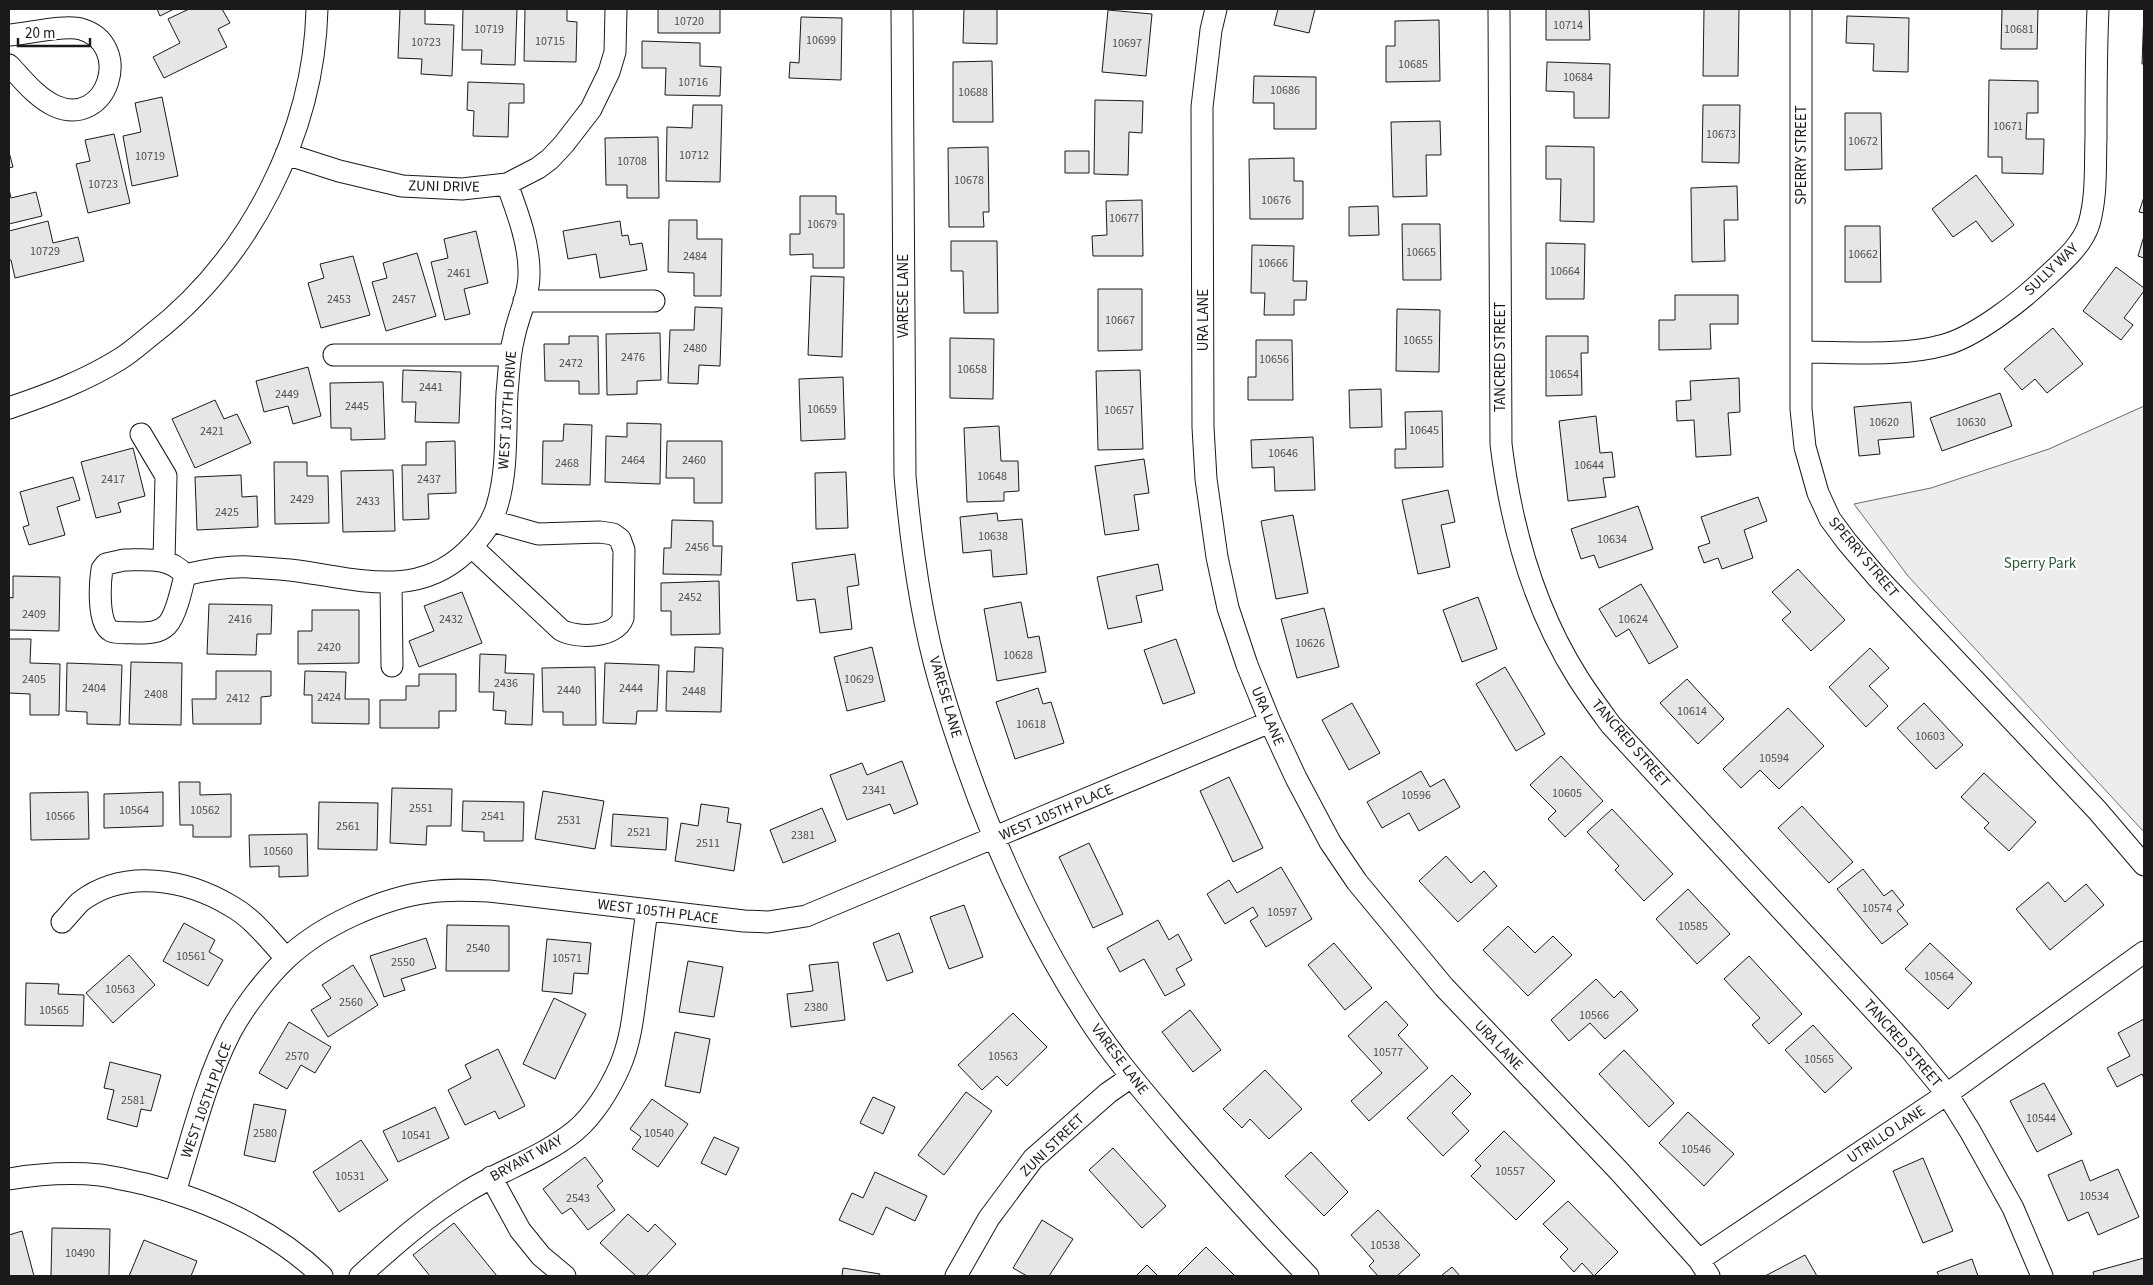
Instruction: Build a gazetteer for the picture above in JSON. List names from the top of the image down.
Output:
{
  "streets": {
    "street": [
      "SPERRY STREET",
      "ZUNI DRIVE",
      "SULLY WAY",
      "VARESE LANE",
      "URA LANE",
      "TANCRED STREET",
      "WEST 107TH DRIVE",
      "WEST 105TH PLACE",
      "UTRILLO LANE",
      "ZUNI STREET",
      "BRYANT WAY"
    ]
  },
  "crossings": [
    ["SPERRY STREET", "SULLY WAY"],
    ["ZUNI DRIVE", "WEST 107TH DRIVE"],
    ["VARESE LANE", "WEST 105TH PLACE"],
    ["VARESE LANE", "ZUNI STREET"],
    ["URA LANE", "WEST 105TH PLACE"],
    ["URA LANE", "UTRILLO LANE"],
    ["TANCRED STREET", "UTRILLO LANE"],
    ["WEST 105TH PLACE", "BRYANT WAY"]
  ],
  "parks": ["Sperry Park"],
  "house_numbers": [
    "10720",
    "10714",
    "10719",
    "10681",
    "10699",
    "10715",
    "10723",
    "10697",
    "10685",
    "10684",
    "10716",
    "10686",
    "10688",
    "10671",
    "10673",
    "10672",
    "10712",
    "10719",
    "10708",
    "10678",
    "10723",
    "10676",
    "10677",
    "10679",
    "10729",
    "10665",
    "10662",
    "2484",
    "10666",
    "10664",
    "2461",
    "2453",
    "2457",
    "10667",
    "10655",
    "2480",
    "2476",
    "10656",
    "2472",
    "10658",
    "10654",
    "2441",
    "2449",
    "2445",
    "10659",
    "10657",
    "10620",
    "10630",
    "10645",
    "2421",
    "10646",
    "2464",
    "2460",
    "2468",
    "10644",
    "10648",
    "2417",
    "2437",
    "2429",
    "2433",
    "2425",
    "10638",
    "10634",
    "2456",
    "2452",
    "2409",
    "2416",
    "2432",
    "10624",
    "10626",
    "2420",
    "10628",
    "2405",
    "10629",
    "2436",
    "2404",
    "2444",
    "2440",
    "2448",
    "2408",
    "2424",
    "2412",
    "10614",
    "10618",
    "10603",
    "10594",
    "2341",
    "10605",
    "10596",
    "2551",
    "10564",
    "10562",
    "10566",
    "2541",
    "2531",
    "2561",
    "2521",
    "2381",
    "2511",
    "10560",
    "10574",
    "10597",
    "10585",
    "2540",
    "10561",
    "10571",
    "2550",
    "10564",
    "10563",
    "2560",
    "2380",
    "10565",
    "10566",
    "10577",
    "2570",
    "10563",
    "10565",
    "2581",
    "10544",
    "2580",
    "10540",
    "10541",
    "10546",
    "10557",
    "10531",
    "10534",
    "2543",
    "10538",
    "10490"
  ],
  "scale_bar": "20 m"
}
